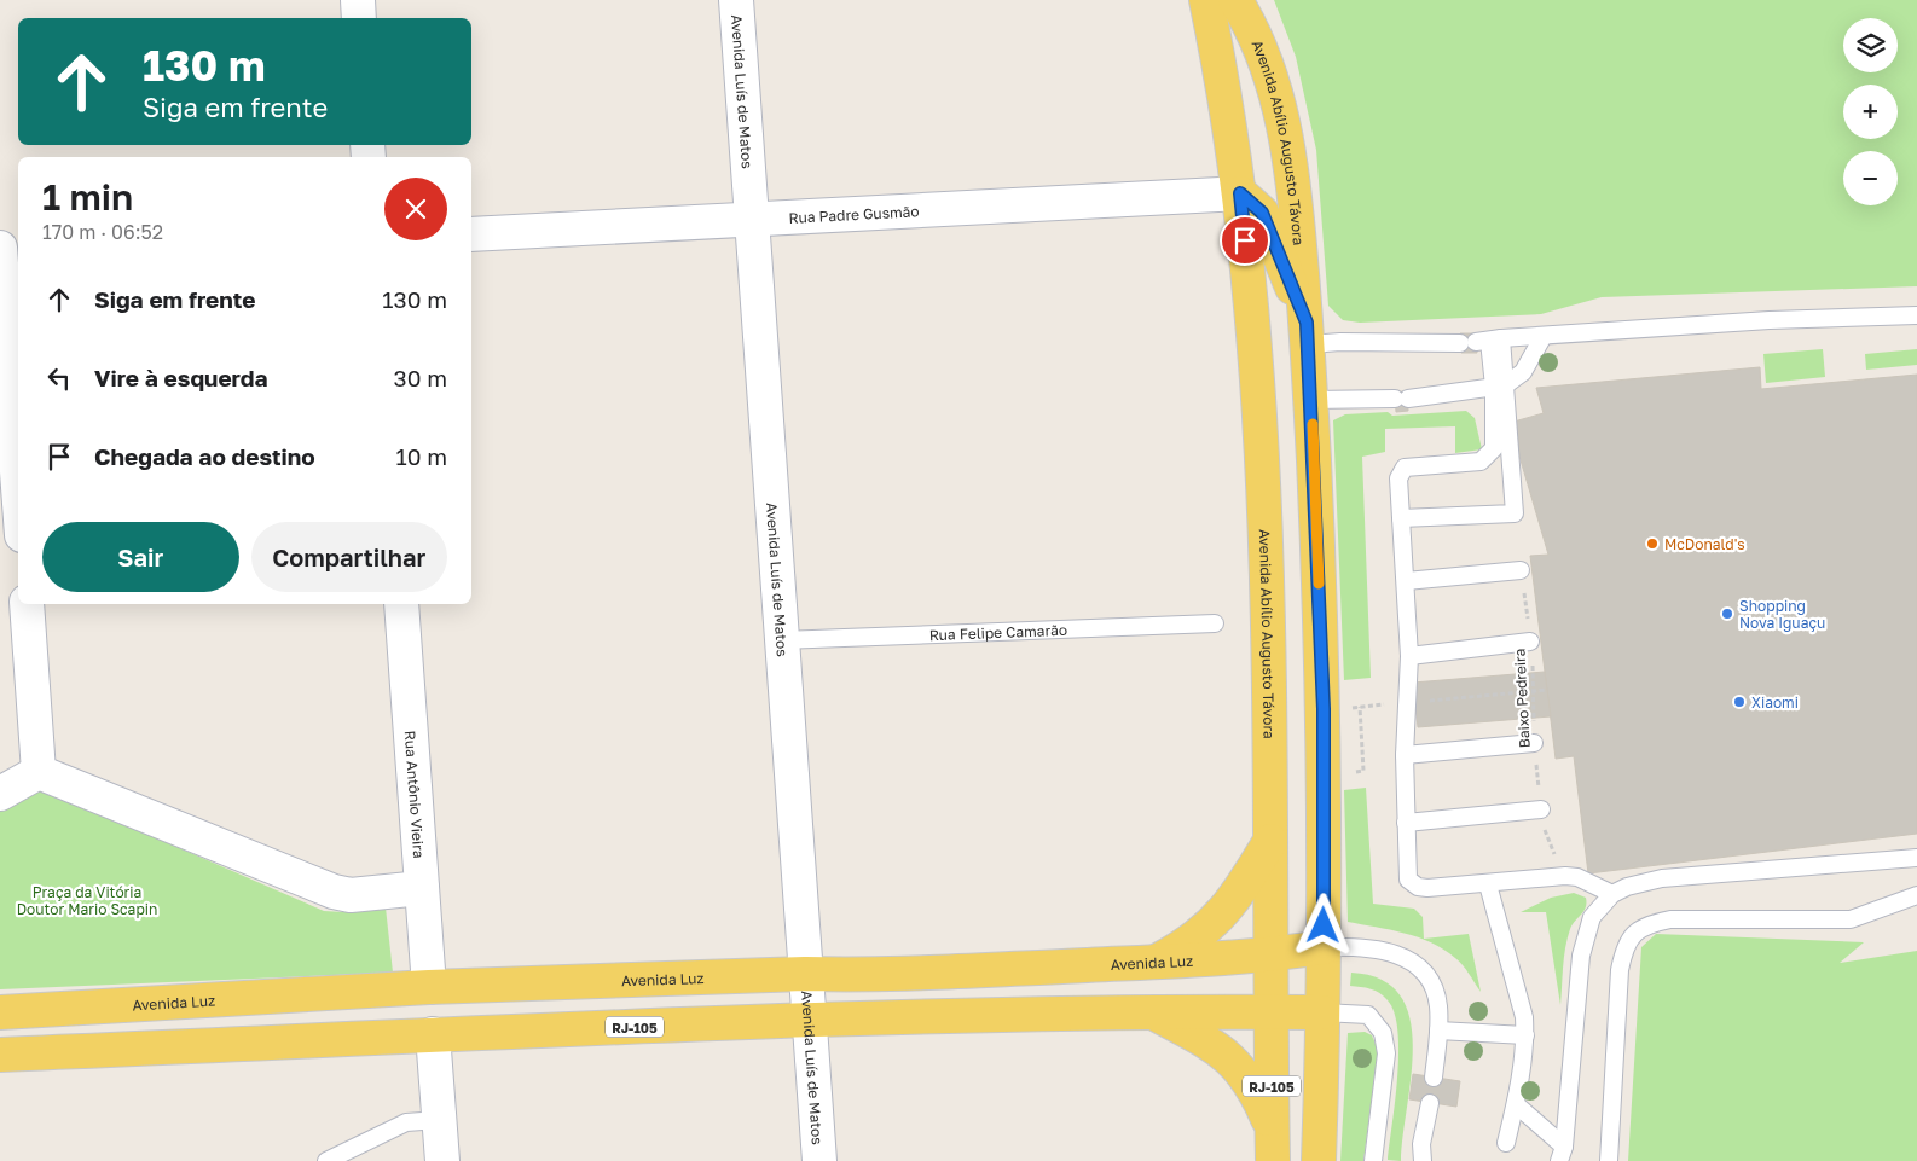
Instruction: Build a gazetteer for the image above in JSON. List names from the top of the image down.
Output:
{
  "streets": {
    "main road": ["Avenida Abílio Augusto Távora", "Avenida Luz", "RJ-105"],
    "street": ["Avenida Luís de Matos", "Rua Padre Gusmão", "Rua Antônio Vieira"],
    "lane": ["Rua Felipe Camarão"],
    "path": ["Baixo Pedreira"]
  },
  "crossings": [
    ["Avenida Luís de Matos", "Rua Padre Gusmão"],
    ["Avenida Luís de Matos", "Rua Felipe Camarão"],
    ["Avenida Luís de Matos", "Avenida Luz"],
    ["Avenida Luís de Matos", "RJ-105"],
    ["Avenida Abílio Augusto Távora", "Rua Padre Gusmão"],
    ["Avenida Abílio Augusto Távora", "Avenida Luz"],
    ["Avenida Abílio Augusto Távora", "RJ-105"],
    ["Rua Antônio Vieira", "Avenida Luz"]
  ],
  "parks": ["Praça da Vitória Doutor Mario Scapin"],
  "places": ["McDonald's", "Shopping Nova Iguaçu", "Xiaomi"],
  "page": {
    "map_buttons": ["+", "−"],
    "turn": ["130 m", "Siga em frente"],
    "heading": ["1 min", "170 m · 06:52"],
    "list": [
      {
        "name": "Siga em frente",
        "value": "130 m"
      },
      {
        "name": "Vire à esquerda",
        "value": "30 m"
      },
      {
        "name": "Chegada ao destino",
        "value": "10 m"
      }
    ],
    "buttons": ["Sair", "Compartilhar"]
  }
}
